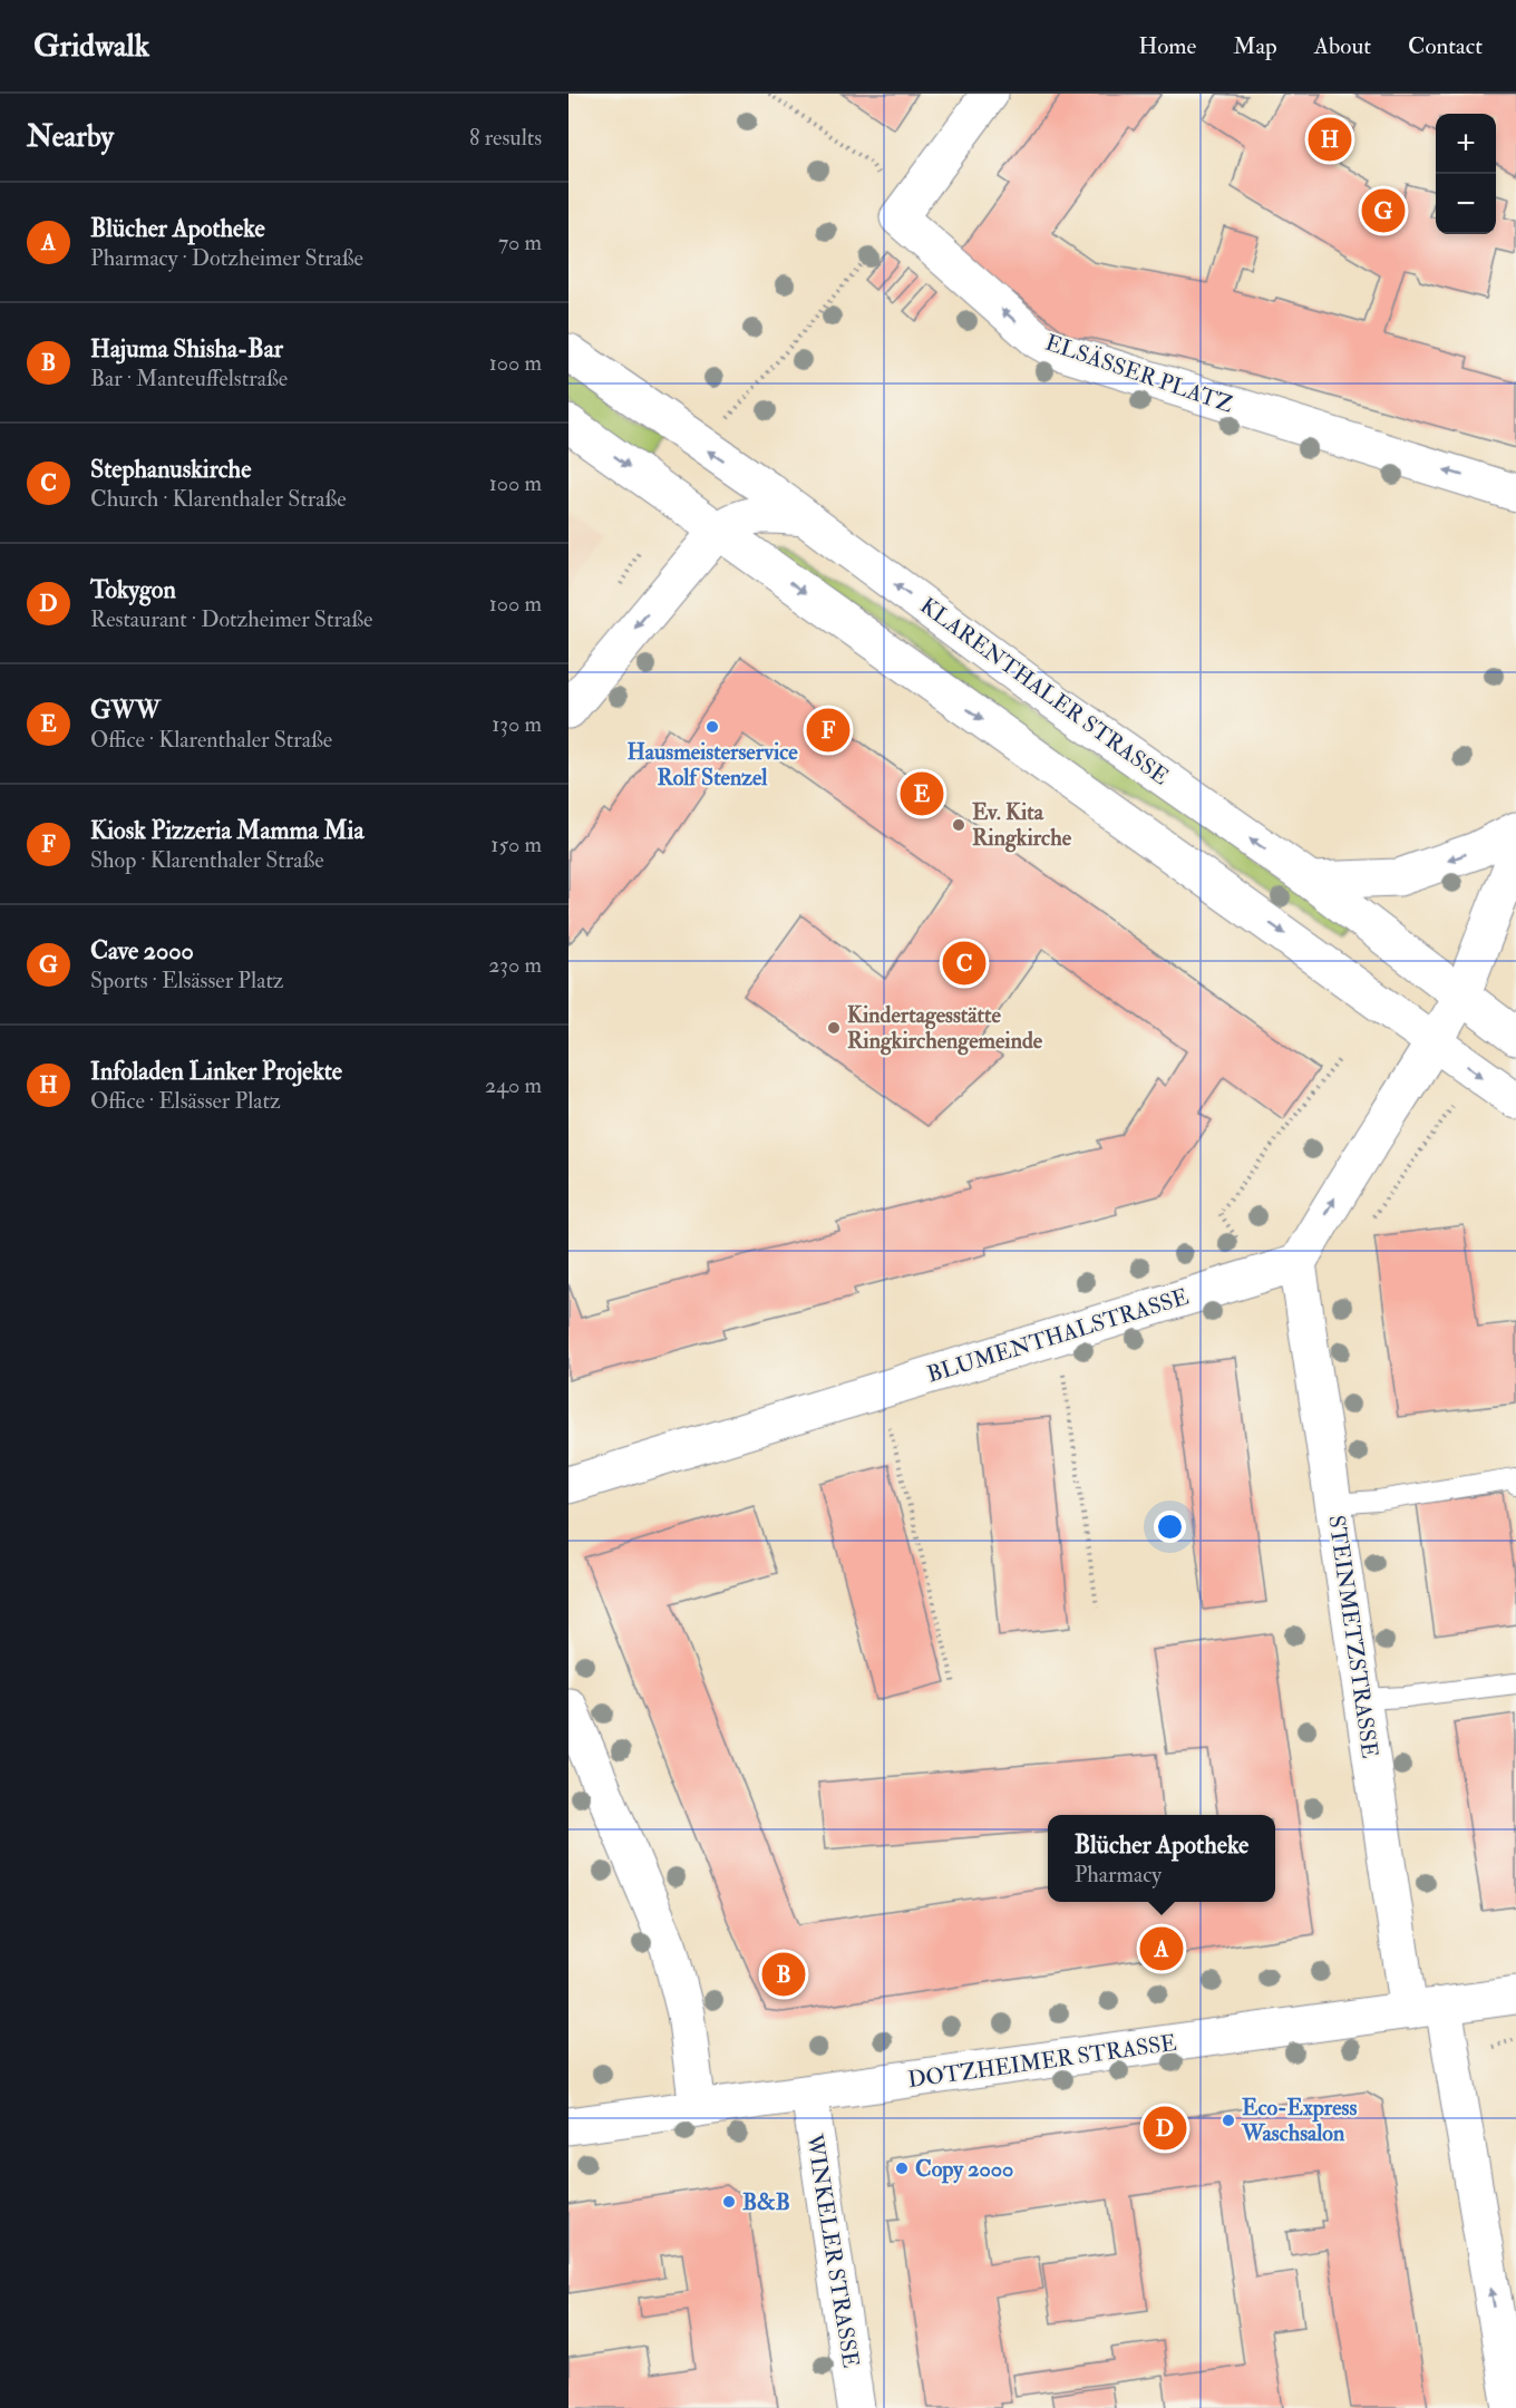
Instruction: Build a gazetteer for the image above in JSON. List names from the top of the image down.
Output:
{
  "streets": {
    "street": [
      "ELSÄSSER PLATZ",
      "KLARENTHALER STRASSE",
      "BLUMENTHALSTRASSE",
      "STEINMETZSTRASSE",
      "DOTZHEIMER STRASSE",
      "WINKELER STRASSE"
    ]
  },
  "crossings": [
    ["BLUMENTHALSTRASSE", "STEINMETZSTRASSE"],
    ["STEINMETZSTRASSE", "DOTZHEIMER STRASSE"],
    ["DOTZHEIMER STRASSE", "WINKELER STRASSE"]
  ],
  "one_way": ["ELSÄSSER PLATZ", "STEINMETZSTRASSE"],
  "places": [
    "Hausmeisterservice Rolf Stenzel",
    "Ev. Kita Ringkirche",
    "Kindertagesstätte Ringkirchengemeinde",
    "Eco-Express Waschsalon",
    "Copy 2000",
    "B&B"
  ],
  "page": {
    "header": "Gridwalk",
    "nav": [
      "Home",
      "Map",
      "About",
      "Contact"
    ],
    "heading": ["Nearby", "8 results"],
    "map_buttons": ["+", "−"],
    "pins": [
      "H",
      "G",
      "F",
      "E",
      "C",
      "A",
      "B",
      "D"
    ],
    "list": [
      {
        "mark": "A",
        "name": "Blücher Apotheke",
        "note": "Pharmacy · Dotzheimer Straße",
        "value": "70 m"
      },
      {
        "mark": "B",
        "name": "Hajuma Shisha-Bar",
        "note": "Bar · Manteuffelstraße",
        "value": "100 m"
      },
      {
        "mark": "C",
        "name": "Stephanuskirche",
        "note": "Church · Klarenthaler Straße",
        "value": "100 m"
      },
      {
        "mark": "D",
        "name": "Tokygon",
        "note": "Restaurant · Dotzheimer Straße",
        "value": "100 m"
      },
      {
        "mark": "E",
        "name": "GWW",
        "note": "Office · Klarenthaler Straße",
        "value": "130 m"
      },
      {
        "mark": "F",
        "name": "Kiosk Pizzeria Mamma Mia",
        "note": "Shop · Klarenthaler Straße",
        "value": "150 m"
      },
      {
        "mark": "G",
        "name": "Cave 2000",
        "note": "Sports · Elsässer Platz",
        "value": "230 m"
      },
      {
        "mark": "H",
        "name": "Infoladen Linker Projekte",
        "note": "Office · Elsässer Platz",
        "value": "240 m"
      }
    ],
    "popup": ["Blücher Apotheke", "Pharmacy"]
  }
}
